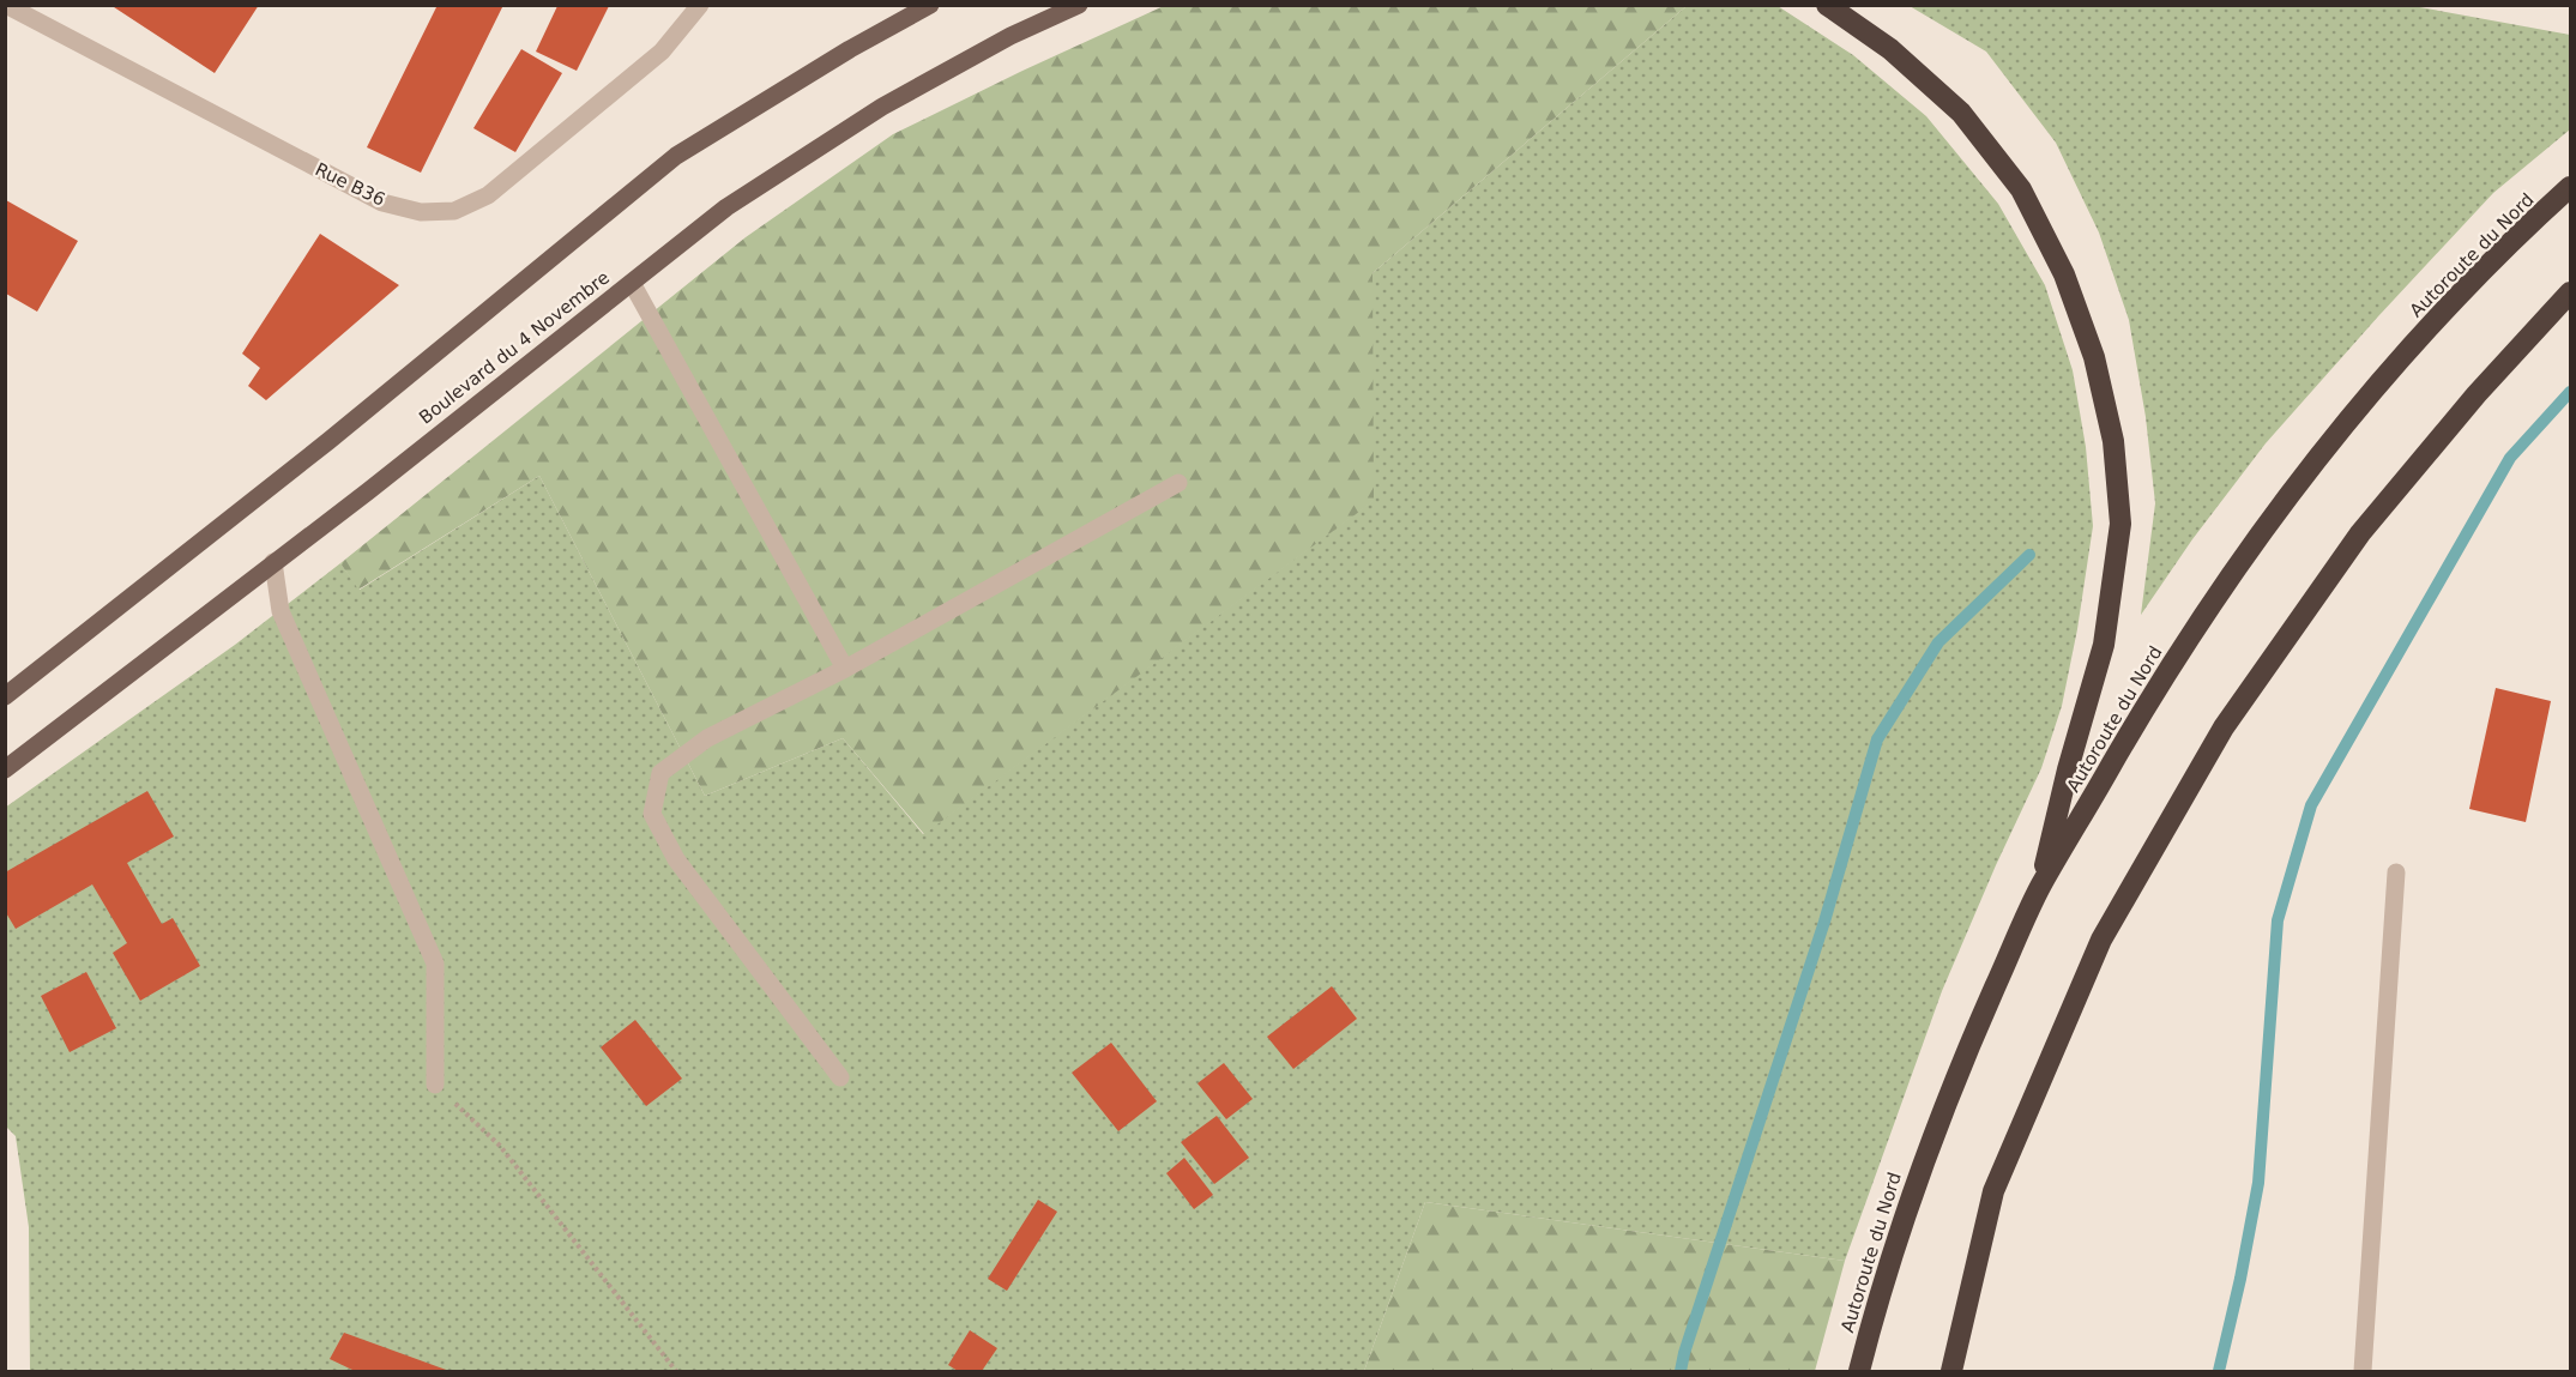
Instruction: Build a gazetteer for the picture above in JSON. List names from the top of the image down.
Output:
{
  "streets": {
    "highway": ["Autoroute du Nord"],
    "main road": ["Boulevard du 4 Novembre"],
    "street": ["Rue B36"]
  }
}
